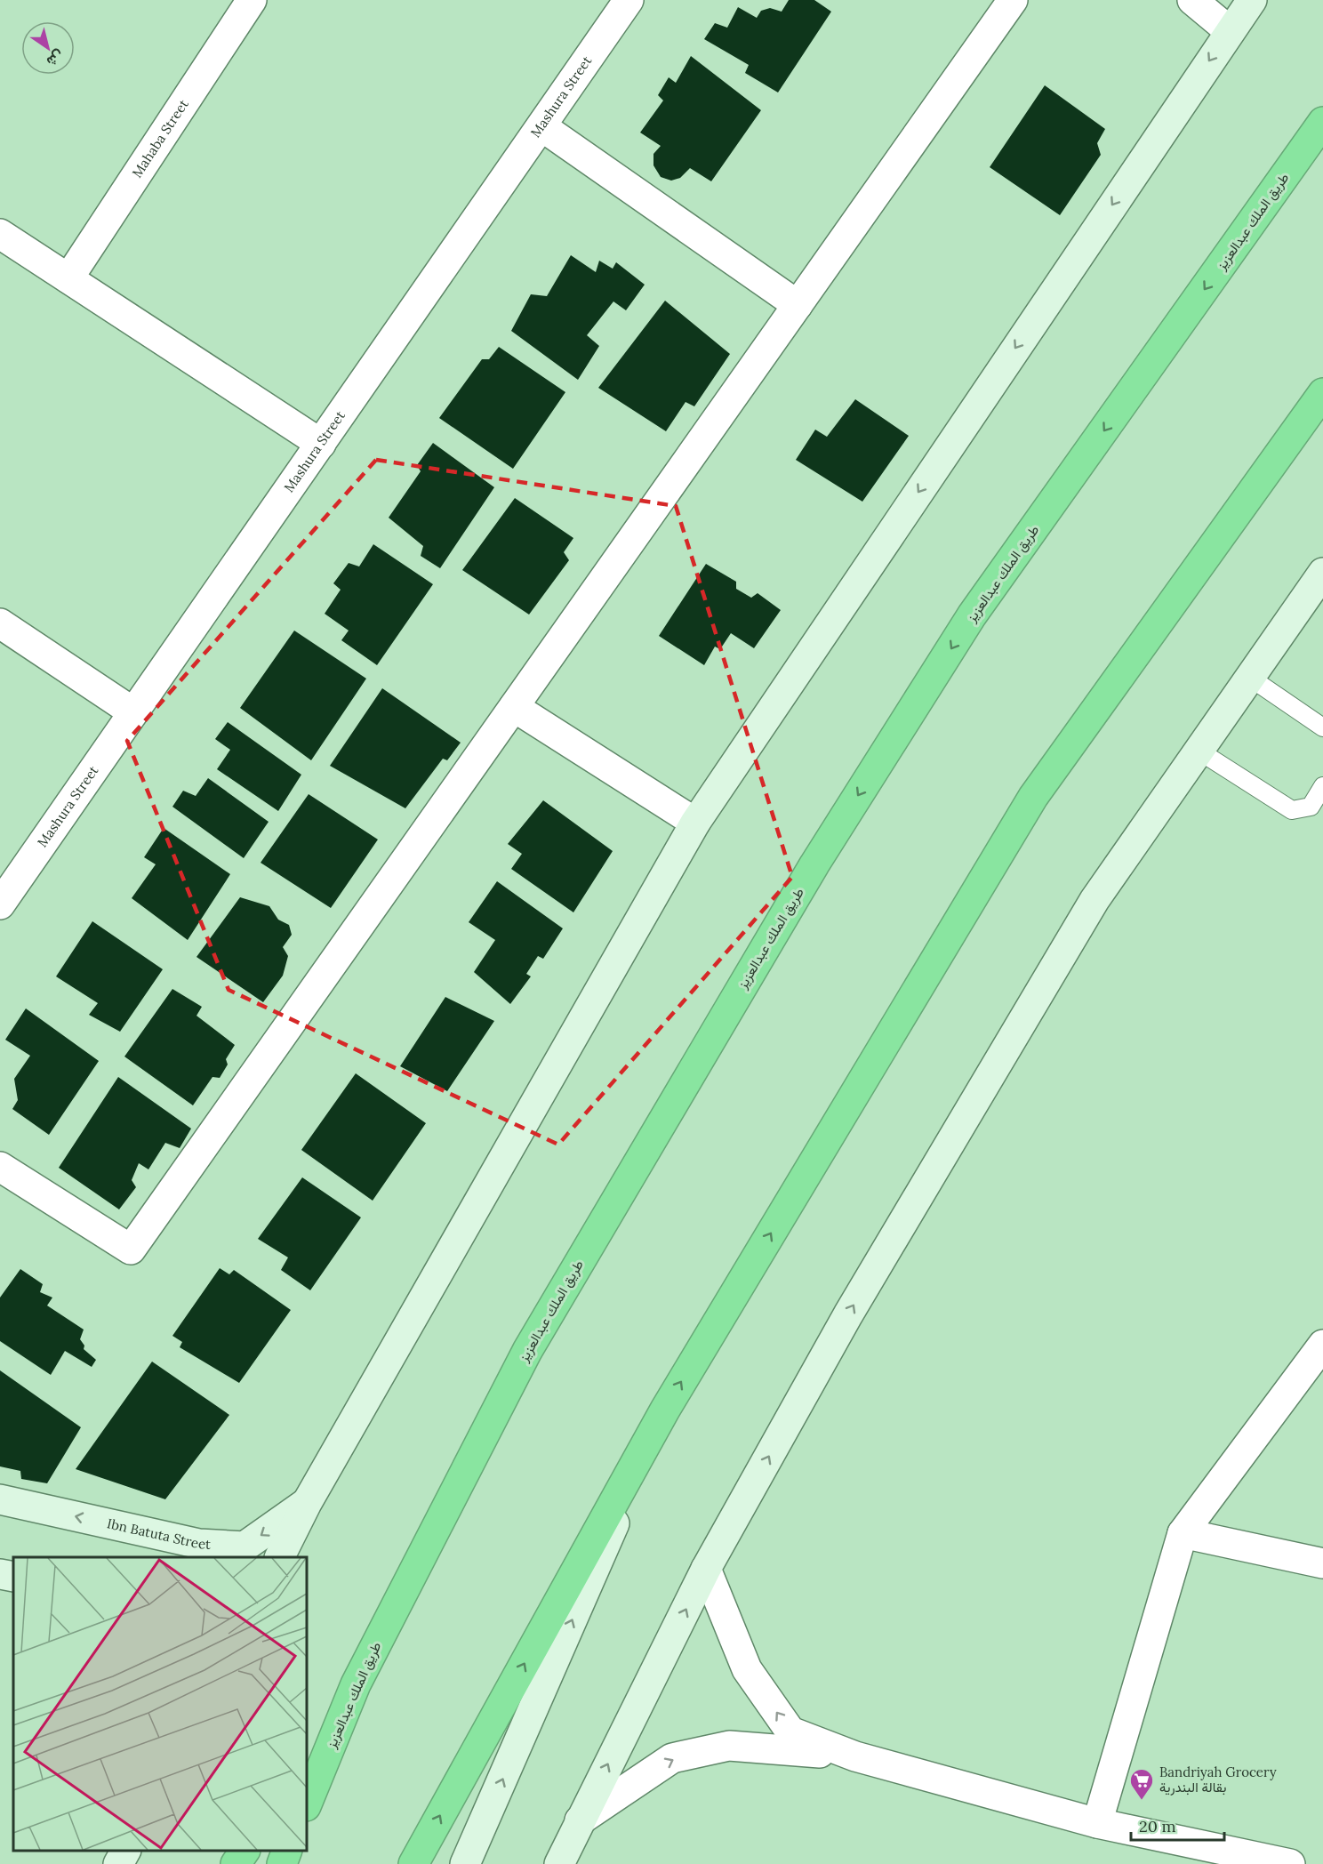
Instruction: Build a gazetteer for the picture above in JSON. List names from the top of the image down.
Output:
{
  "streets": {
    "highway": ["طريق الملك عبدالعزيز"],
    "main road": ["Ibn Batuta Street"],
    "street": ["Mashura Street", "Mahaba Street"]
  },
  "one_way": ["Ibn Batuta Street"],
  "places": {
    "supermarket": ["Bandriyah Grocery بقالة البندرية"]
  },
  "scale_bar": "20 m",
  "north": "bottom right"
}
